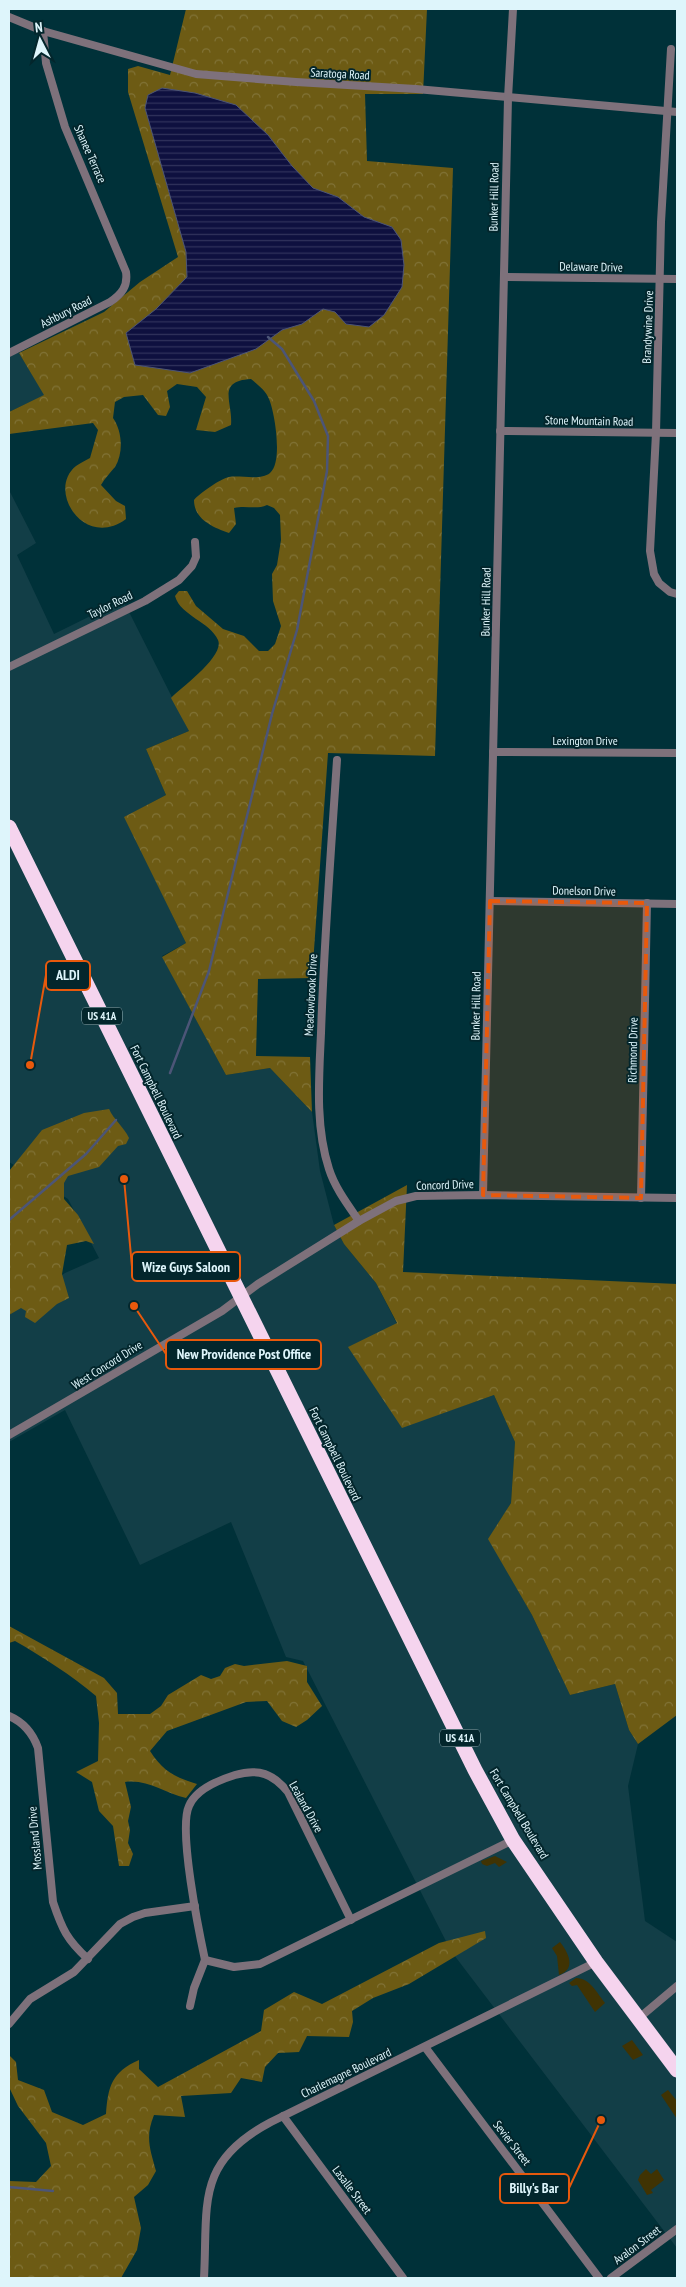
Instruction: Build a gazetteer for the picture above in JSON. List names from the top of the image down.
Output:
{
  "streets": {
    "highway": ["US 41A", "Fort Campbell Boulevard"],
    "street": [
      "Saratoga Road",
      "Shanee Terrace",
      "Bunker Hill Road",
      "Delaware Drive",
      "Ashbury Road",
      "Brandywine Drive",
      "Stone Mountain Road",
      "Taylor Road",
      "Lexington Drive",
      "Donelson Drive",
      "Meadowbrook Drive",
      "Richmond Drive",
      "Concord Drive",
      "West Concord Drive",
      "Lealand Drive",
      "Mossland Drive",
      "Charlemagne Boulevard",
      "Sevier Street",
      "Lasalle Street",
      "Avalon Street"
    ]
  },
  "crossings": [
    ["Saratoga Road", "Shanee Terrace"],
    ["Saratoga Road", "Bunker Hill Road"],
    ["Saratoga Road", "Brandywine Drive"],
    ["Shanee Terrace", "Ashbury Road"],
    ["Bunker Hill Road", "Delaware Drive"],
    ["Bunker Hill Road", "Stone Mountain Road"],
    ["Bunker Hill Road", "Lexington Drive"],
    ["Bunker Hill Road", "Donelson Drive"],
    ["Bunker Hill Road", "Concord Drive"],
    ["Delaware Drive", "Brandywine Drive"],
    ["Brandywine Drive", "Stone Mountain Road"],
    ["Donelson Drive", "Richmond Drive"],
    ["Meadowbrook Drive", "Concord Drive"],
    ["Richmond Drive", "Concord Drive"],
    ["Fort Campbell Boulevard", "Concord Drive"],
    ["Fort Campbell Boulevard", "West Concord Drive"],
    ["Fort Campbell Boulevard", "Charlemagne Boulevard"],
    ["Concord Drive", "West Concord Drive"],
    ["Charlemagne Boulevard", "Sevier Street"],
    ["Charlemagne Boulevard", "Lasalle Street"]
  ],
  "places": [
    "ALDI",
    "Wize Guys Saloon",
    "New Providence Post Office",
    "Billy's Bar"
  ],
  "north": "top"
}
